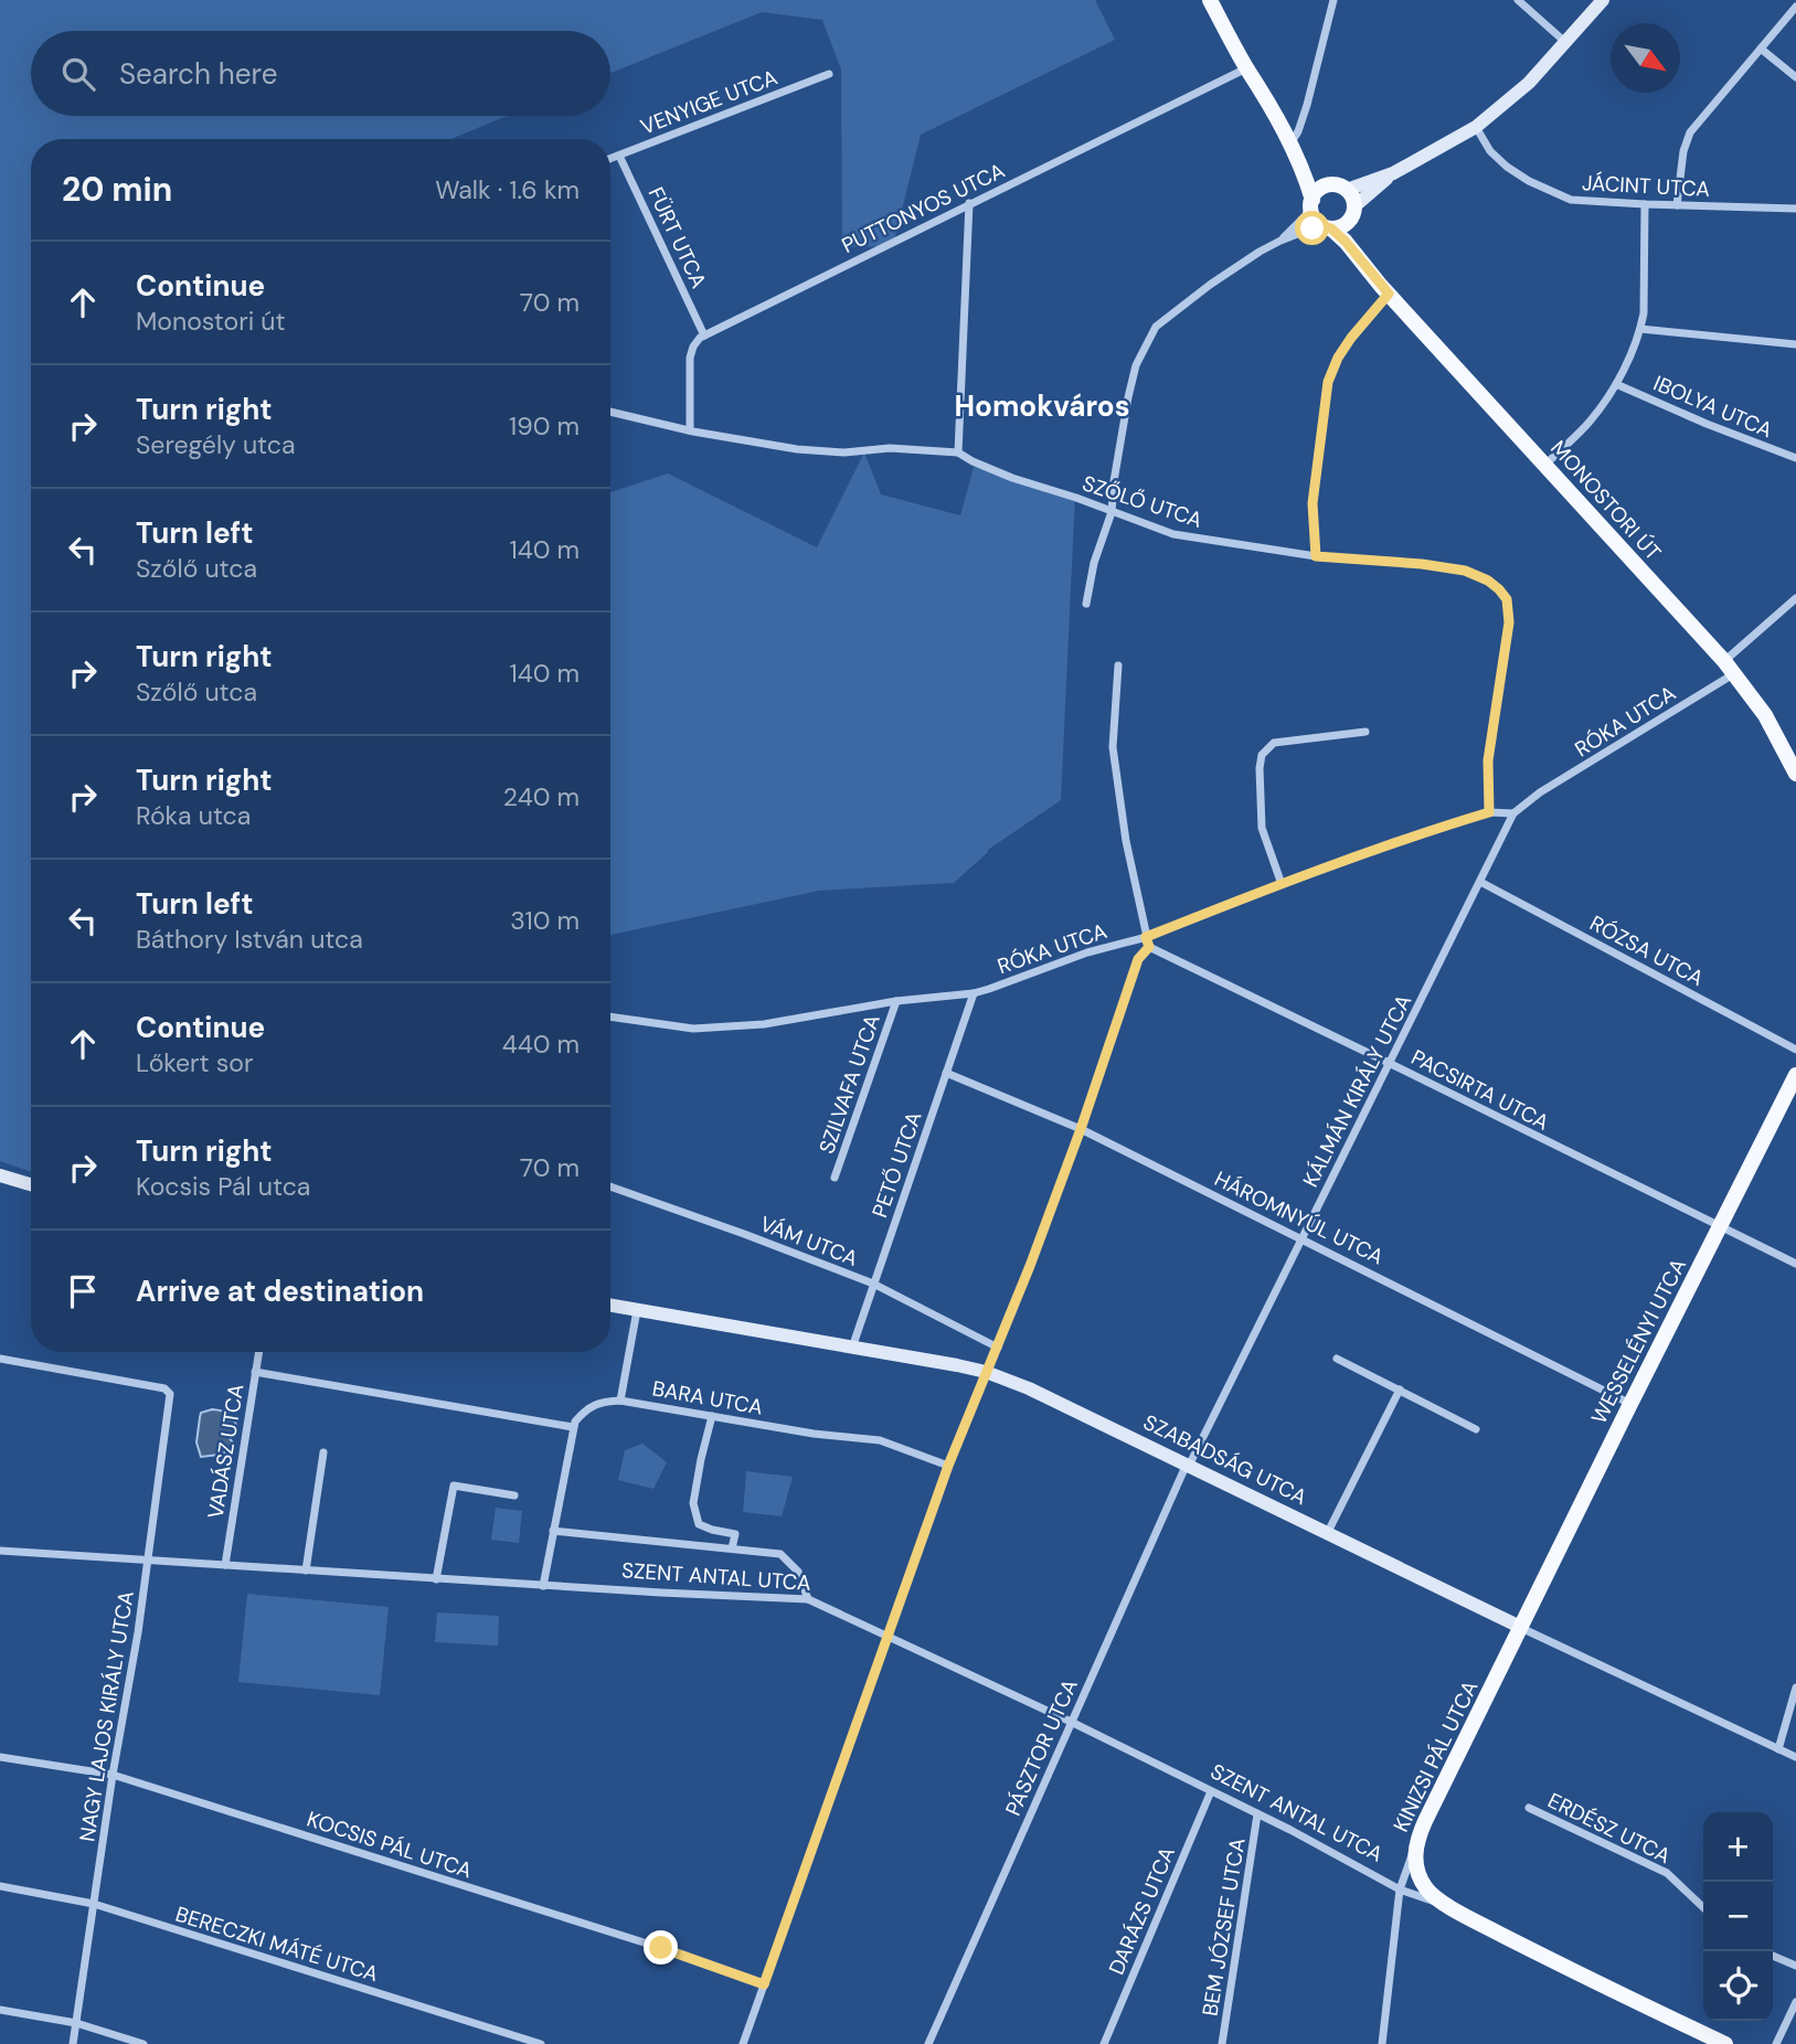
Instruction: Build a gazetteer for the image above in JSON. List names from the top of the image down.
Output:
{
  "streets": {
    "main road": [
      "MONOSTORI ÚT",
      "WESSELÉNYI UTCA",
      "SZABADSÁG UTCA",
      "SZENT ANTAL UTCA",
      "KINIZSI PÁL UTCA"
    ],
    "street": [
      "VENYIGE UTCA",
      "JÁCINT UTCA",
      "PUTTONYOS UTCA",
      "FÜRT UTCA",
      "IBOLYA UTCA",
      "SZŐLŐ UTCA",
      "RÓKA UTCA",
      "RÓZSA UTCA",
      "SZILVAFA UTCA",
      "PACSIRTA UTCA",
      "KÁLMÁN KIRÁLY UTCA",
      "PETŐ UTCA",
      "HÁROMNYÚL UTCA",
      "VÁM UTCA",
      "BARA UTCA",
      "VADÁSZ UTCA",
      "NAGY LAJOS KIRÁLY UTCA",
      "PÁSZTOR UTCA",
      "ERDÉSZ UTCA",
      "KOCSIS PÁL UTCA",
      "DARÁZS UTCA",
      "BEM JÓZSEF UTCA",
      "BERECZKI MÁTÉ UTCA"
    ]
  },
  "crossings": [
    ["VENYIGE UTCA", "FÜRT UTCA"],
    ["PUTTONYOS UTCA", "FÜRT UTCA"],
    ["MONOSTORI ÚT", "RÓKA UTCA"],
    ["SZŐLŐ UTCA", "RÓKA UTCA"],
    ["RÓKA UTCA", "SZILVAFA UTCA"],
    ["RÓKA UTCA", "KÁLMÁN KIRÁLY UTCA"],
    ["RÓKA UTCA", "PETŐ UTCA"],
    ["RÓZSA UTCA", "KÁLMÁN KIRÁLY UTCA"],
    ["PACSIRTA UTCA", "KÁLMÁN KIRÁLY UTCA"],
    ["PACSIRTA UTCA", "WESSELÉNYI UTCA"],
    ["KÁLMÁN KIRÁLY UTCA", "HÁROMNYÚL UTCA"],
    ["KÁLMÁN KIRÁLY UTCA", "SZABADSÁG UTCA"],
    ["KÁLMÁN KIRÁLY UTCA", "PÁSZTOR UTCA"],
    ["PETŐ UTCA", "HÁROMNYÚL UTCA"],
    ["PETŐ UTCA", "VÁM UTCA"],
    ["PETŐ UTCA", "SZABADSÁG UTCA"],
    ["HÁROMNYÚL UTCA", "WESSELÉNYI UTCA"],
    ["WESSELÉNYI UTCA", "SZABADSÁG UTCA"],
    ["WESSELÉNYI UTCA", "KINIZSI PÁL UTCA"],
    ["VADÁSZ UTCA", "SZENT ANTAL UTCA"],
    ["SZABADSÁG UTCA", "PÁSZTOR UTCA"],
    ["SZABADSÁG UTCA", "KINIZSI PÁL UTCA"],
    ["SZENT ANTAL UTCA", "NAGY LAJOS KIRÁLY UTCA"],
    ["SZENT ANTAL UTCA", "PÁSZTOR UTCA"],
    ["SZENT ANTAL UTCA", "KINIZSI PÁL UTCA"],
    ["SZENT ANTAL UTCA", "DARÁZS UTCA"],
    ["SZENT ANTAL UTCA", "BEM JÓZSEF UTCA"],
    ["NAGY LAJOS KIRÁLY UTCA", "KOCSIS PÁL UTCA"],
    ["NAGY LAJOS KIRÁLY UTCA", "BERECZKI MÁTÉ UTCA"]
  ],
  "districts": ["Homokváros"],
  "north": "bottom right",
  "page": {
    "search": "Search here",
    "heading": ["20 min", "Walk · 1.6 km"],
    "list": [
      ["Continue", "Monostori út", "70 m"],
      ["Turn right", "Seregély utca", "190 m"],
      ["Turn left", "Szőlő utca", "140 m"],
      ["Turn right", "Szőlő utca", "140 m"],
      ["Turn right", "Róka utca", "240 m"],
      ["Turn left", "Báthory István utca", "310 m"],
      ["Continue", "Lőkert sor", "440 m"],
      ["Turn right", "Kocsis Pál utca", "70 m"],
      "Arrive at destination"
    ],
    "map_buttons": ["+", "−"]
  }
}
